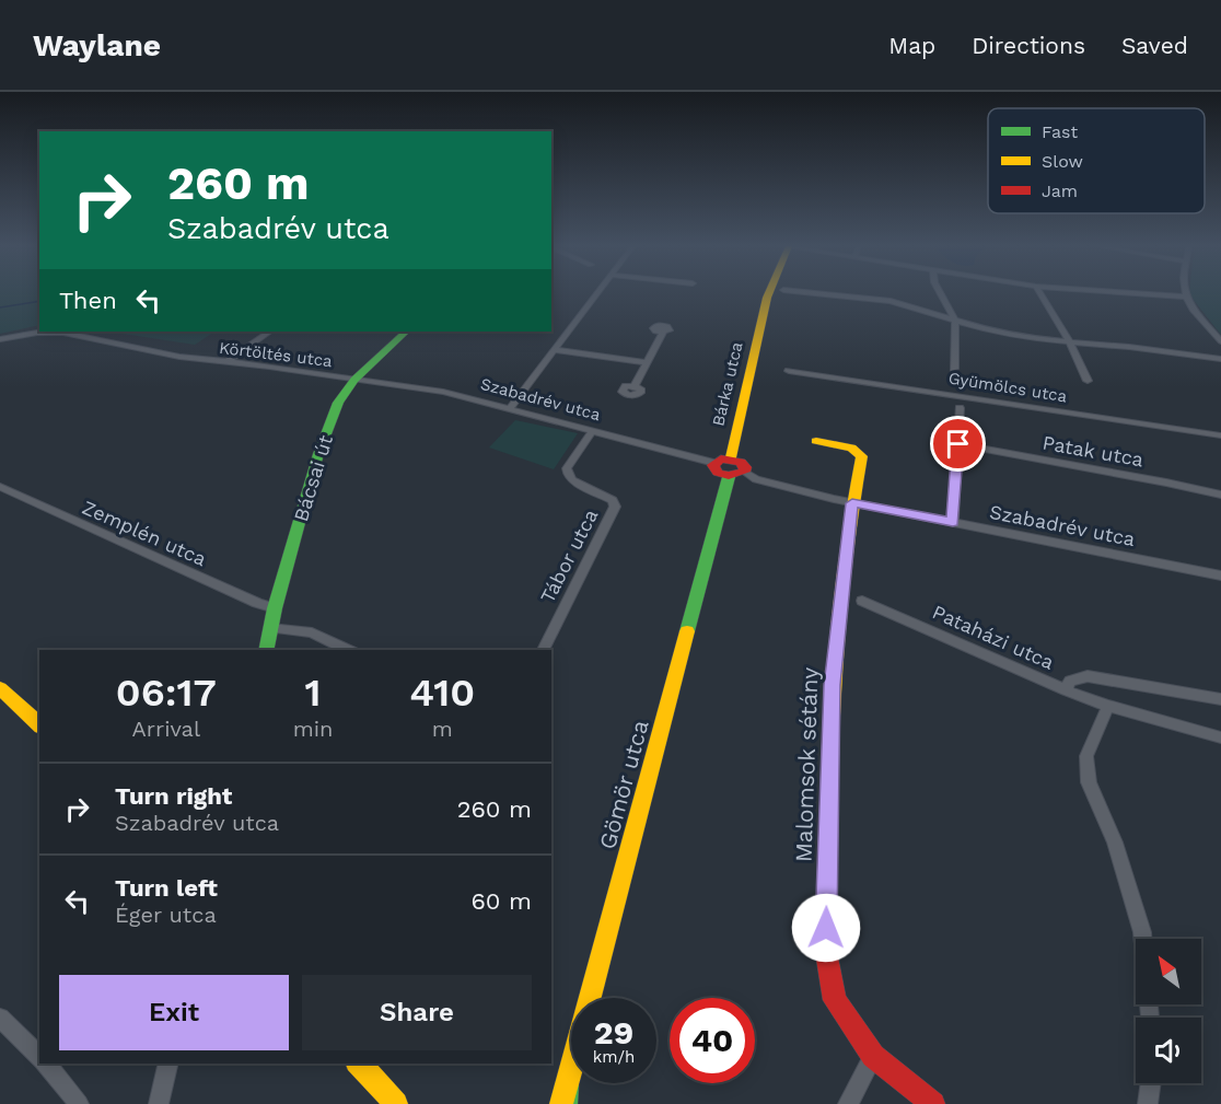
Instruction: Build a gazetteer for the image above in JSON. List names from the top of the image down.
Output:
{
  "streets": {
    "street": [
      "Körtöltés utca",
      "Bárka utca",
      "Gyümölcs utca",
      "Szabadrév utca",
      "Patak utca",
      "Bácsai út",
      "Zemplén utca",
      "Tábor utca",
      "Pataházi utca",
      "Malomsok sétány",
      "Gömör utca"
    ]
  },
  "crossings": [
    ["Körtöltés utca", "Szabadrév utca"],
    ["Körtöltés utca", "Bácsai út"],
    ["Szabadrév utca", "Bácsai út"],
    ["Szabadrév utca", "Tábor utca"],
    ["Szabadrév utca", "Malomsok sétány"],
    ["Bácsai út", "Zemplén utca"]
  ],
  "legend": ["Fast", "Slow", "Jam"],
  "north": "top left",
  "page": {
    "header": "Waylane",
    "nav": ["Map", "Directions", "Saved"],
    "turn": ["260 m", "Szabadrév utca"],
    "then": "Then",
    "eta": [
      "06:17",
      "Arrival",
      "1",
      "min",
      "410",
      "m"
    ],
    "list": [
      {
        "name": "Turn right",
        "note": "Szabadrév utca",
        "value": "260 m"
      },
      {
        "name": "Turn left",
        "note": "Éger utca",
        "value": "60 m"
      }
    ],
    "buttons": ["Exit", "Share"],
    "speed": "29 km/h",
    "limit": "40"
  }
}
